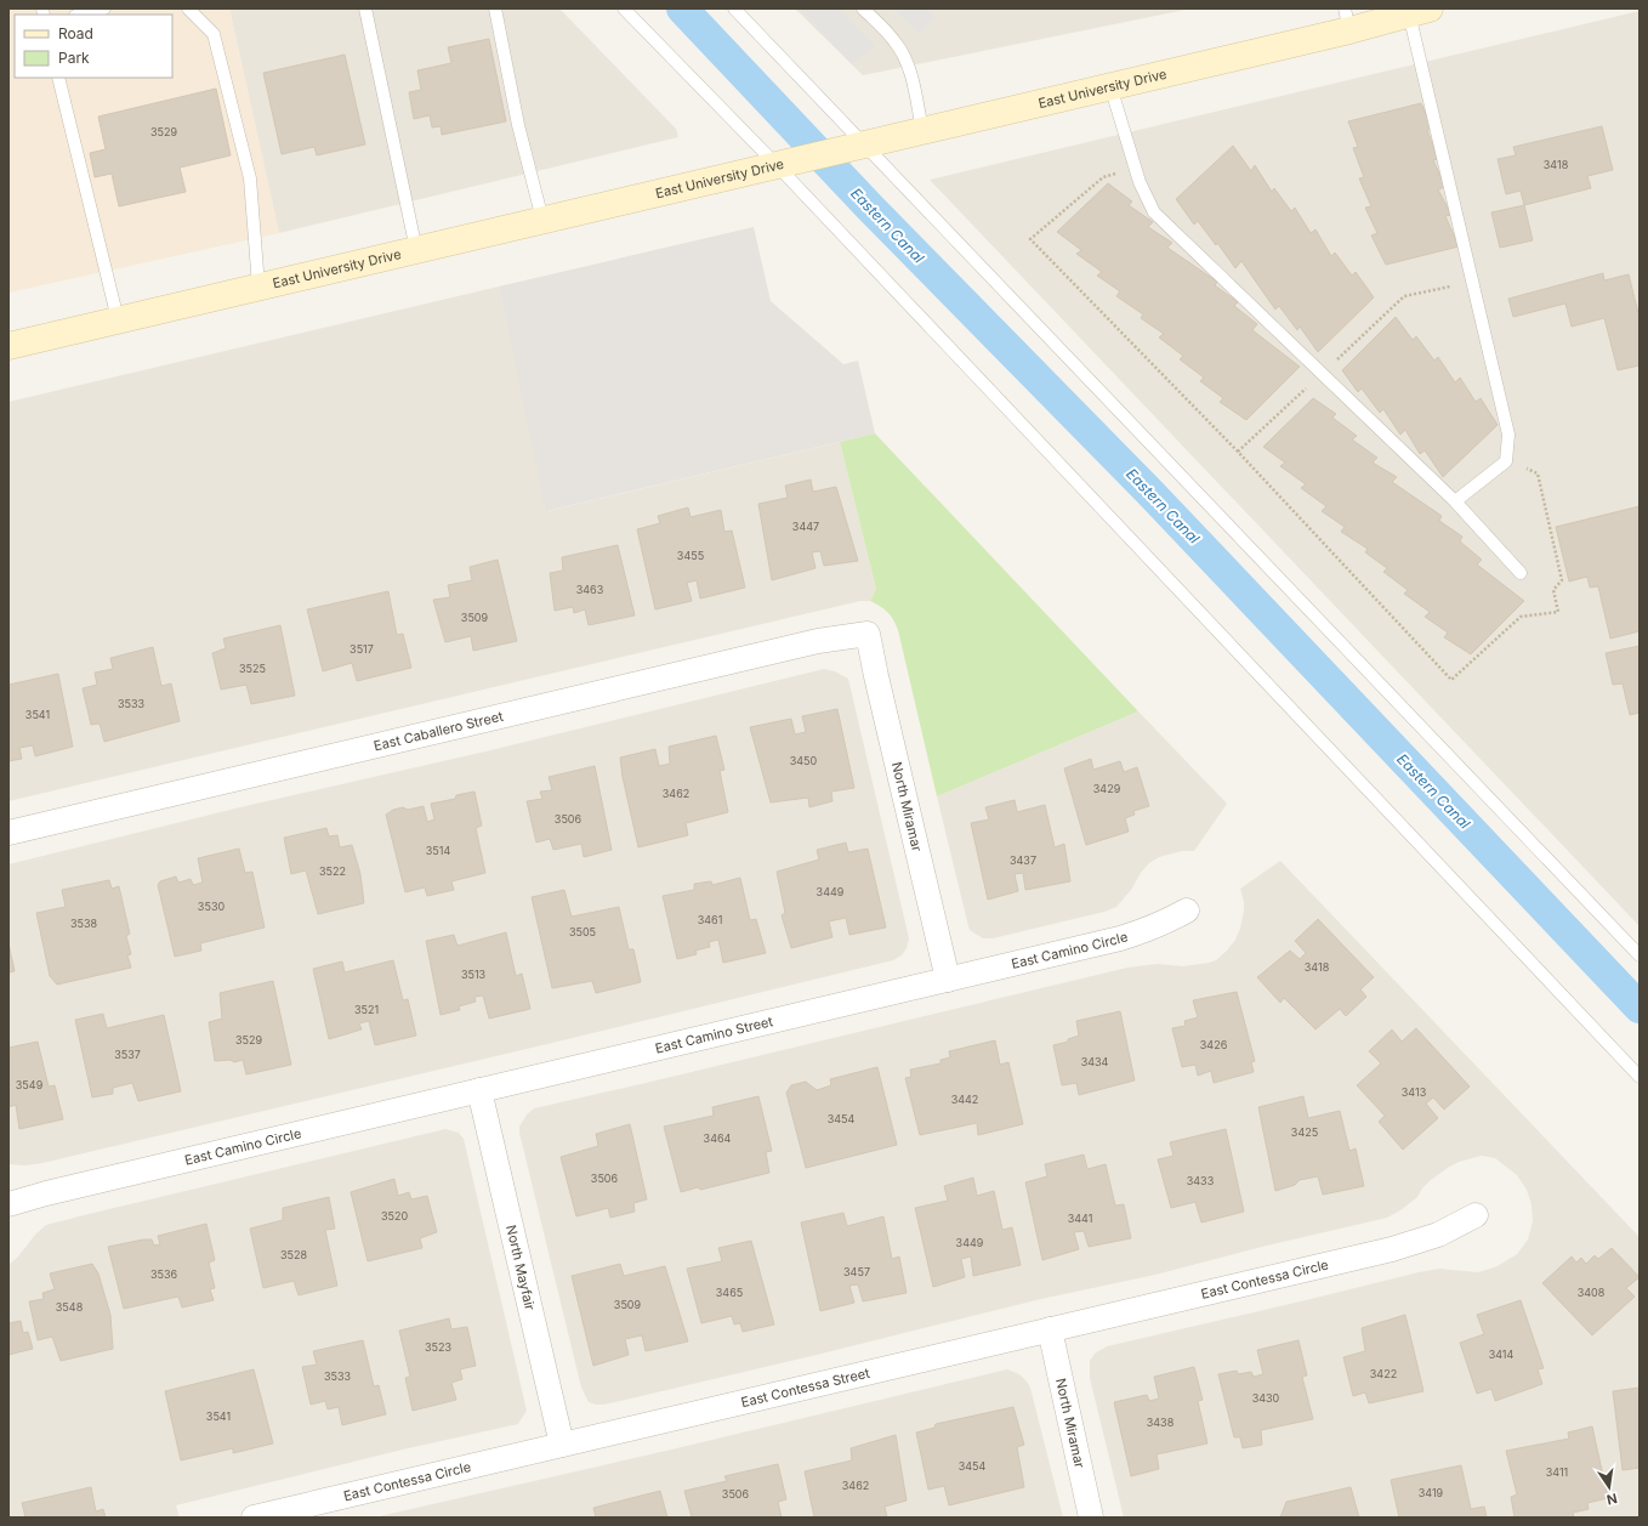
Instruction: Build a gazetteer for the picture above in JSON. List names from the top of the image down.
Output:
{
  "streets": {
    "main road": ["East University Drive"],
    "street": [
      "East Caballero Street",
      "North Miramar",
      "East Camino Circle",
      "East Camino Street",
      "North Mayfair",
      "East Contessa Circle",
      "East Contessa Street"
    ]
  },
  "crossings": [
    ["East Caballero Street", "North Miramar"],
    ["North Miramar", "East Camino Circle"],
    ["North Miramar", "East Camino Street"],
    ["North Miramar", "East Contessa Circle"],
    ["North Miramar", "East Contessa Street"],
    ["East Camino Circle", "East Camino Street"],
    ["East Camino Circle", "North Mayfair"],
    ["East Camino Street", "North Mayfair"],
    ["North Mayfair", "East Contessa Circle"],
    ["North Mayfair", "East Contessa Street"],
    ["East Contessa Circle", "East Contessa Street"]
  ],
  "water": ["Eastern Canal"],
  "house_numbers": [
    "3529",
    "3418",
    "3447",
    "3455",
    "3463",
    "3509",
    "3517",
    "3525",
    "3533",
    "3541",
    "3450",
    "3429",
    "3462",
    "3506",
    "3514",
    "3437",
    "3522",
    "3449",
    "3530",
    "3461",
    "3538",
    "3505",
    "3418",
    "3513",
    "3521",
    "3529",
    "3426",
    "3537",
    "3434",
    "3549",
    "3413",
    "3442",
    "3454",
    "3425",
    "3464",
    "3506",
    "3433",
    "3520",
    "3441",
    "3449",
    "3528",
    "3457",
    "3536",
    "3465",
    "3408",
    "3509",
    "3548",
    "3523",
    "3414",
    "3422",
    "3533",
    "3430",
    "3541",
    "3438",
    "3454",
    "3411",
    "3462",
    "3419",
    "3506"
  ],
  "legend": ["Road", "Park"],
  "north": "bottom"
}
